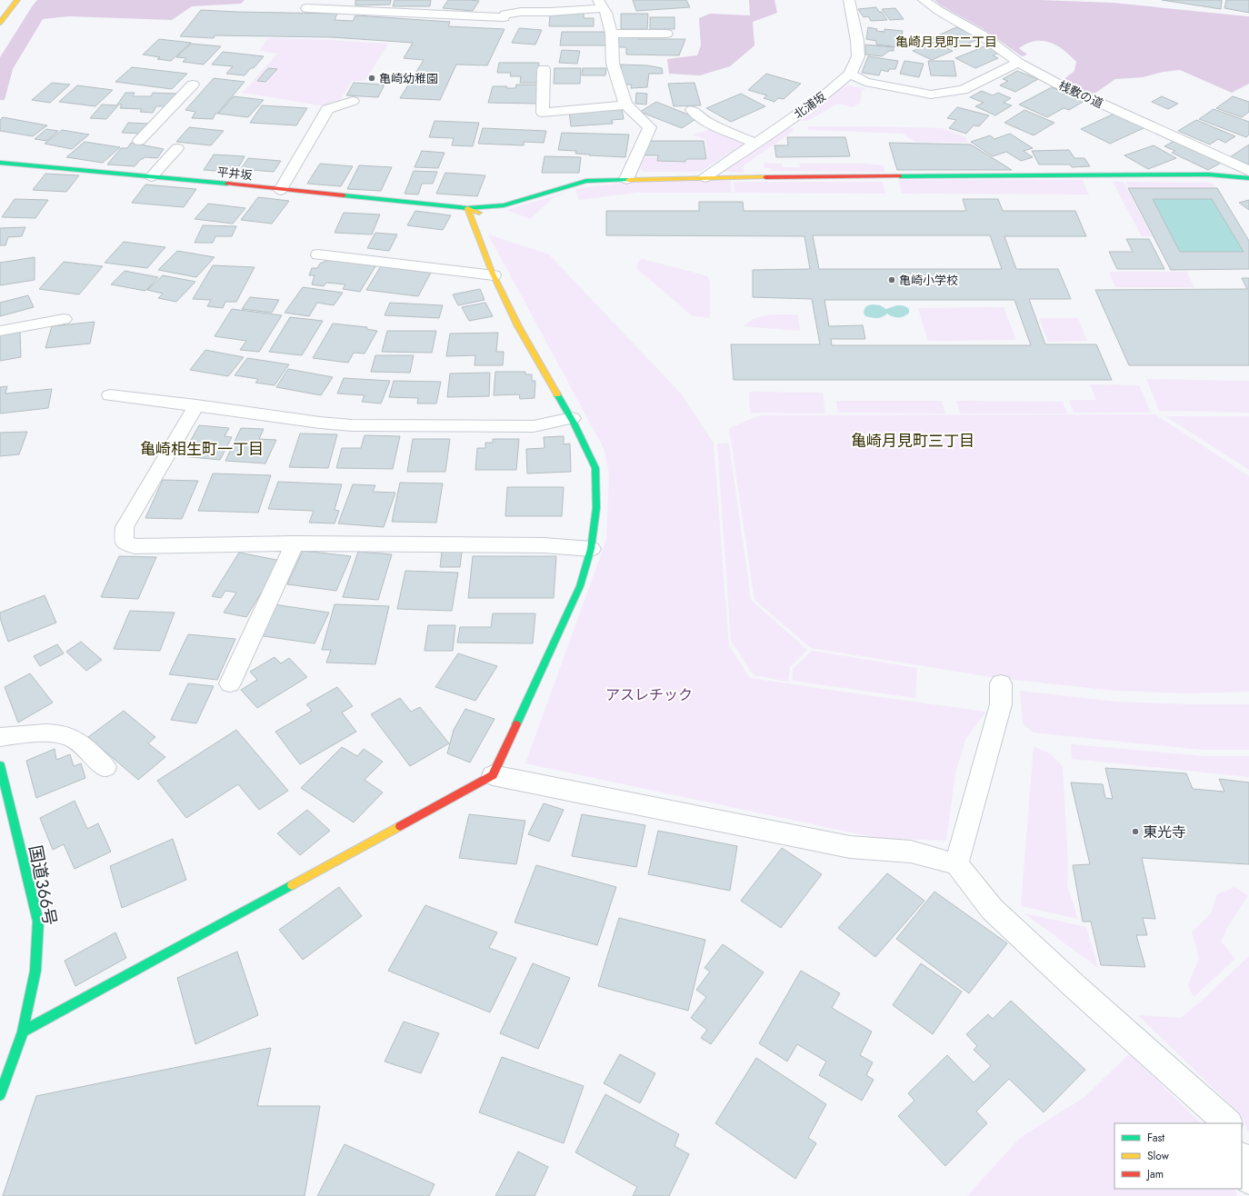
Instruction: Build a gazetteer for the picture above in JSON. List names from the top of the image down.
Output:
{
  "streets": {
    "main road": ["平井坂", "国道366号"],
    "street": ["桟敷の道", "北浦坂"]
  },
  "districts": ["亀崎月見町二丁目", "亀崎月見町三丁目", "亀崎相生町一丁目"],
  "parks": ["アスレチック"],
  "places": ["亀崎幼稚園", "亀崎小学校", "東光寺"],
  "legend": ["Fast", "Slow", "Jam"]
}
